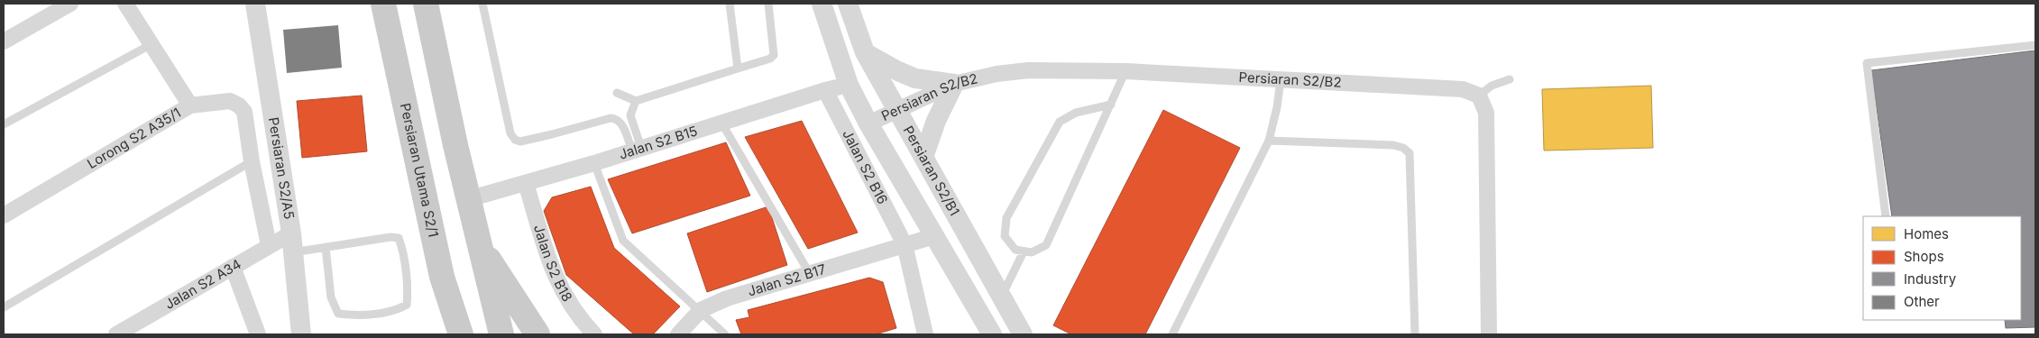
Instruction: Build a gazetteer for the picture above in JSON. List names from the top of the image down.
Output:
{
  "streets": {
    "main road": ["Persiaran Utama S2/1"],
    "street": [
      "Persiaran S2/B2",
      "Lorong S2 A35/1",
      "Jalan S2 B15",
      "Jalan S2 B16",
      "Persiaran S2/A5",
      "Persiaran S2/B1",
      "Jalan S2 B18",
      "Jalan S2 B17",
      "Jalan S2 A34"
    ]
  },
  "crossings": [
    ["Persiaran S2/B2", "Persiaran S2/B1"],
    ["Lorong S2 A35/1", "Jalan S2 A34"],
    ["Jalan S2 B15", "Jalan S2 B16"],
    ["Jalan S2 B15", "Jalan S2 B18"],
    ["Jalan S2 B16", "Jalan S2 B17"],
    ["Persiaran S2/A5", "Jalan S2 A34"]
  ],
  "legend": [
    "Homes",
    "Shops",
    "Industry",
    "Other"
  ]
}
